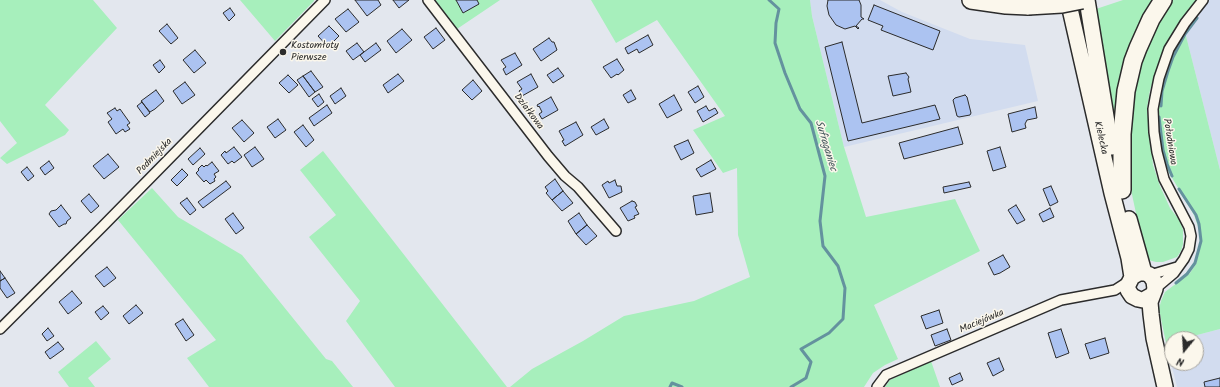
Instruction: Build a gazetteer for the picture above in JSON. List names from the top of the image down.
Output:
{
  "streets": {
    "main road": ["Kielecka"],
    "street": [
      "Działkowa",
      "Południowa",
      "Podmiejska",
      "Maciejówka"
    ]
  },
  "crossings": [
    ["Kielecka", "Południowa"],
    ["Kielecka", "Maciejówka"],
    ["Południowa", "Maciejówka"]
  ],
  "water": ["Sufraganiec"],
  "places": ["Kostomłoty Pierwsze"],
  "north": "bottom"
}
